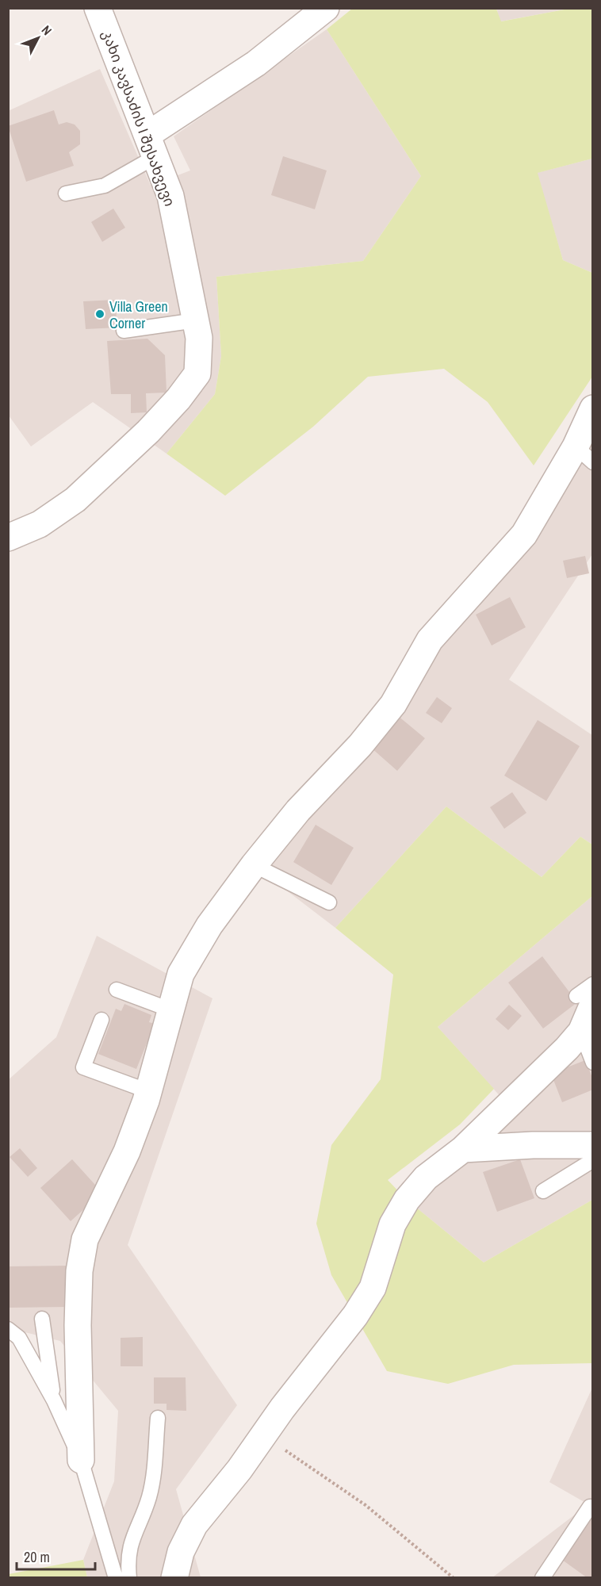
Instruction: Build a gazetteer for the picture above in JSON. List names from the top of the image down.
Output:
{
  "streets": {
    "street": ["კახი კავსაძის I შესახვევი"]
  },
  "places": ["Villa Green Corner"],
  "scale_bar": "20 m",
  "north": "top right"
}
